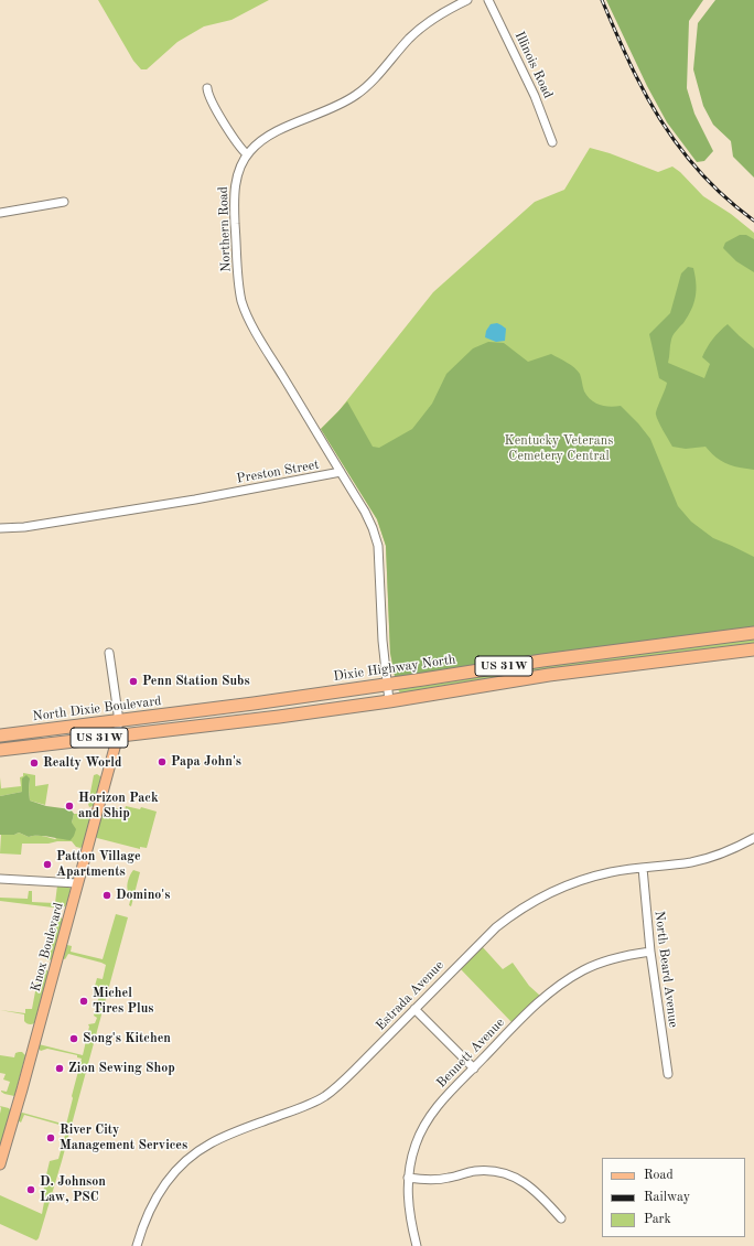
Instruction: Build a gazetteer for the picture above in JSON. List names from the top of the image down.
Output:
{
  "streets": {
    "highway": ["US 31W", "Dixie Highway North", "North Dixie Boulevard"],
    "main road": ["Knox Boulevard"],
    "street": [
      "Illinois Road",
      "Northern Road",
      "Preston Street",
      "North Beard Avenue",
      "Estrada Avenue",
      "Bennett Avenue"
    ]
  },
  "crossings": [
    ["Northern Road", "Preston Street"],
    ["US 31W", "Knox Boulevard"],
    ["Dixie Highway North", "North Dixie Boulevard"],
    ["North Beard Avenue", "Estrada Avenue"],
    ["North Beard Avenue", "Bennett Avenue"]
  ],
  "parks": ["Kentucky Veterans Cemetery Central"],
  "places": [
    "Penn Station Subs",
    "Papa John's",
    "Realty World",
    "Horizon Pack and Ship",
    "Patton Village Apartments",
    "Domino's",
    "Michel Tires Plus",
    "Song's Kitchen",
    "Zion Sewing Shop",
    "River City Management Services",
    "D. Johnson Law, PSC"
  ],
  "legend": ["Road", "Railway", "Park"]
}
